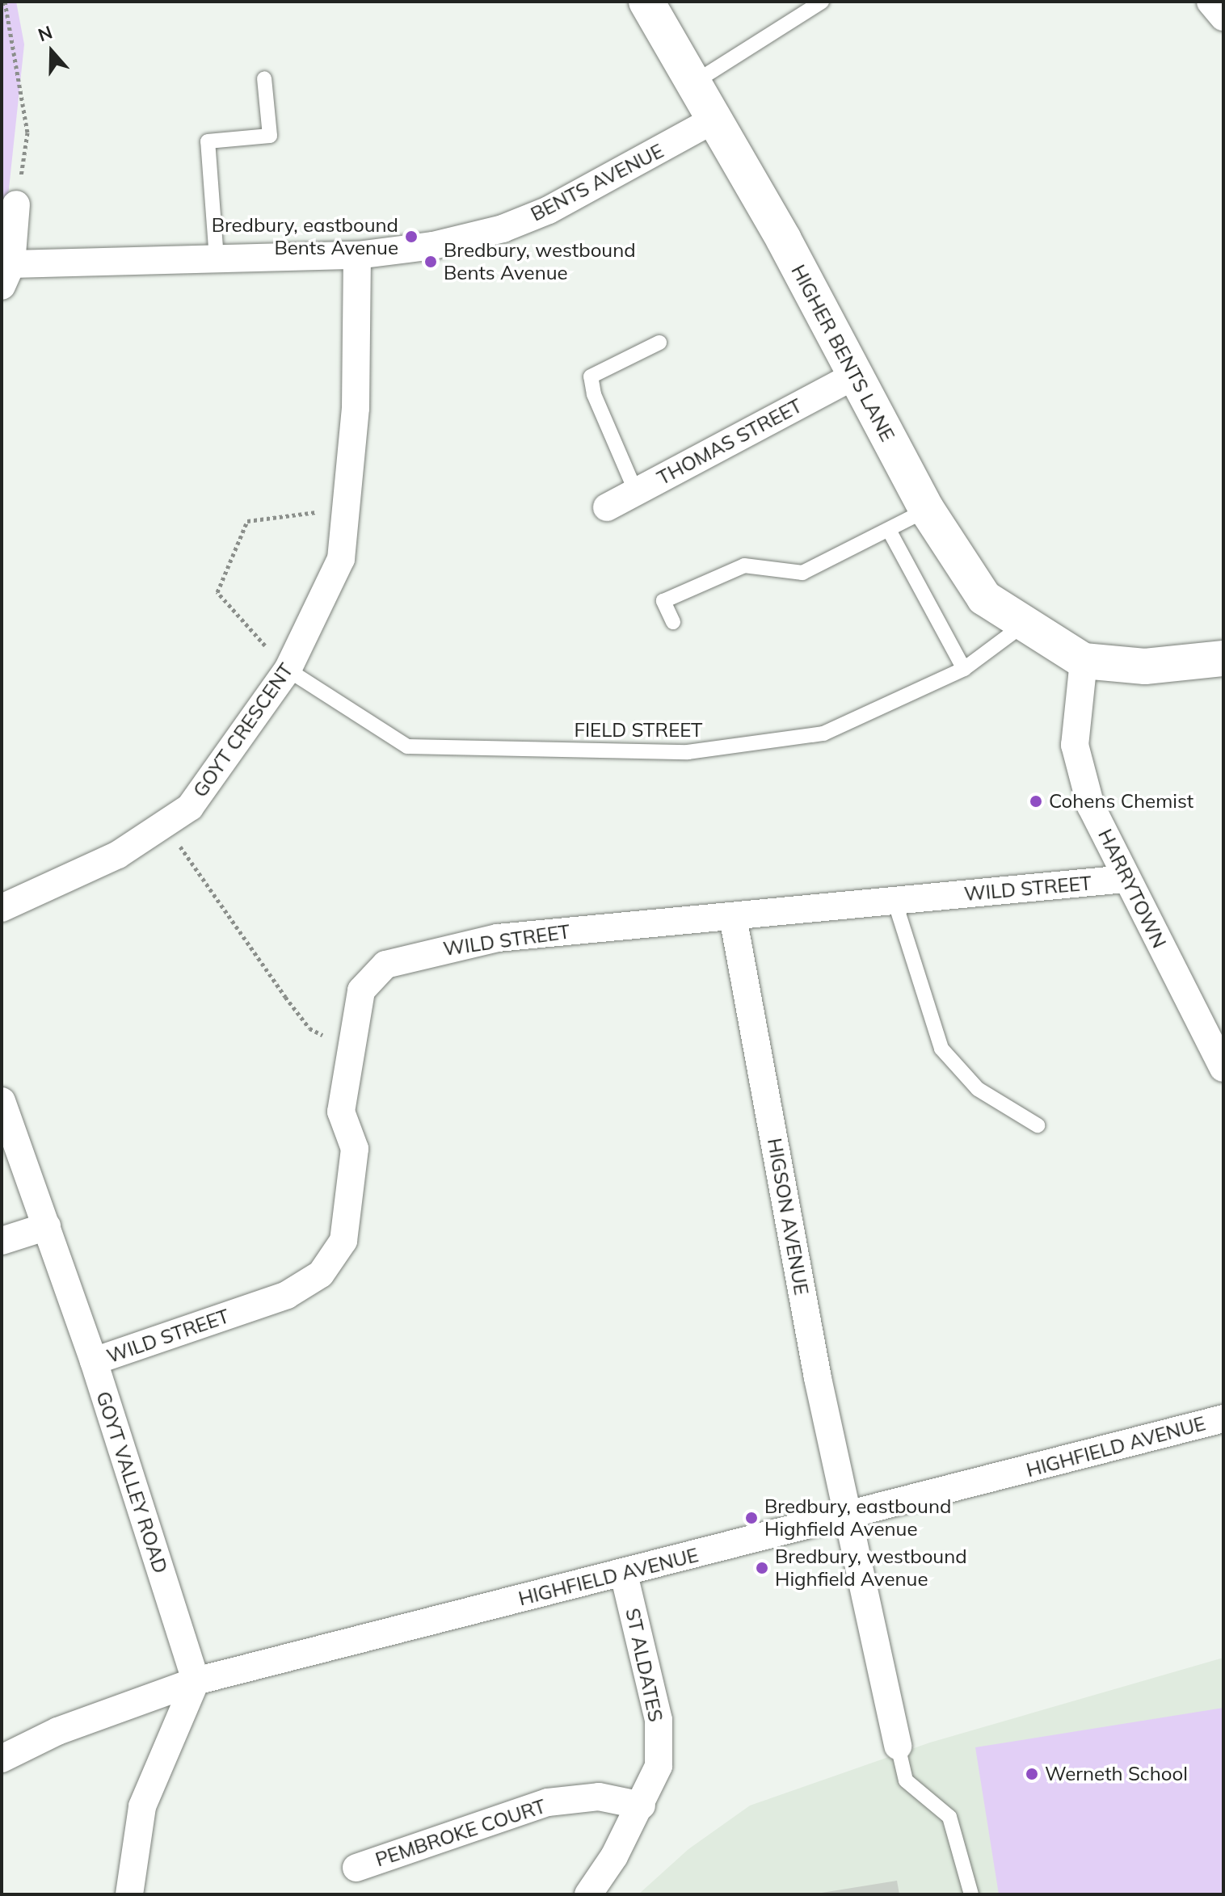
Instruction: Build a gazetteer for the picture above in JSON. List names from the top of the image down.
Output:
{
  "streets": {
    "main road": ["HIGHER BENTS LANE"],
    "street": [
      "BENTS AVENUE",
      "THOMAS STREET",
      "GOYT CRESCENT",
      "WILD STREET",
      "HARRYTOWN",
      "HIGSON AVENUE",
      "HIGHFIELD AVENUE",
      "GOYT VALLEY ROAD",
      "ST ALDATES",
      "PEMBROKE COURT"
    ],
    "lane": ["FIELD STREET"]
  },
  "crossings": [
    ["BENTS AVENUE", "HIGHER BENTS LANE"],
    ["BENTS AVENUE", "GOYT CRESCENT"],
    ["HIGHER BENTS LANE", "THOMAS STREET"],
    ["HIGHER BENTS LANE", "FIELD STREET"],
    ["HIGHER BENTS LANE", "HARRYTOWN"],
    ["GOYT CRESCENT", "FIELD STREET"],
    ["WILD STREET", "HARRYTOWN"],
    ["WILD STREET", "HIGSON AVENUE"],
    ["WILD STREET", "GOYT VALLEY ROAD"],
    ["HIGSON AVENUE", "HIGHFIELD AVENUE"],
    ["HIGHFIELD AVENUE", "GOYT VALLEY ROAD"],
    ["HIGHFIELD AVENUE", "ST ALDATES"],
    ["ST ALDATES", "PEMBROKE COURT"]
  ],
  "places": [
    "Bredbury, eastbound Bents Avenue",
    "Bredbury, westbound Bents Avenue",
    "Cohens Chemist",
    "Bredbury, eastbound Highfield Avenue",
    "Bredbury, westbound Highfield Avenue",
    "Werneth School"
  ],
  "north": "top"
}
